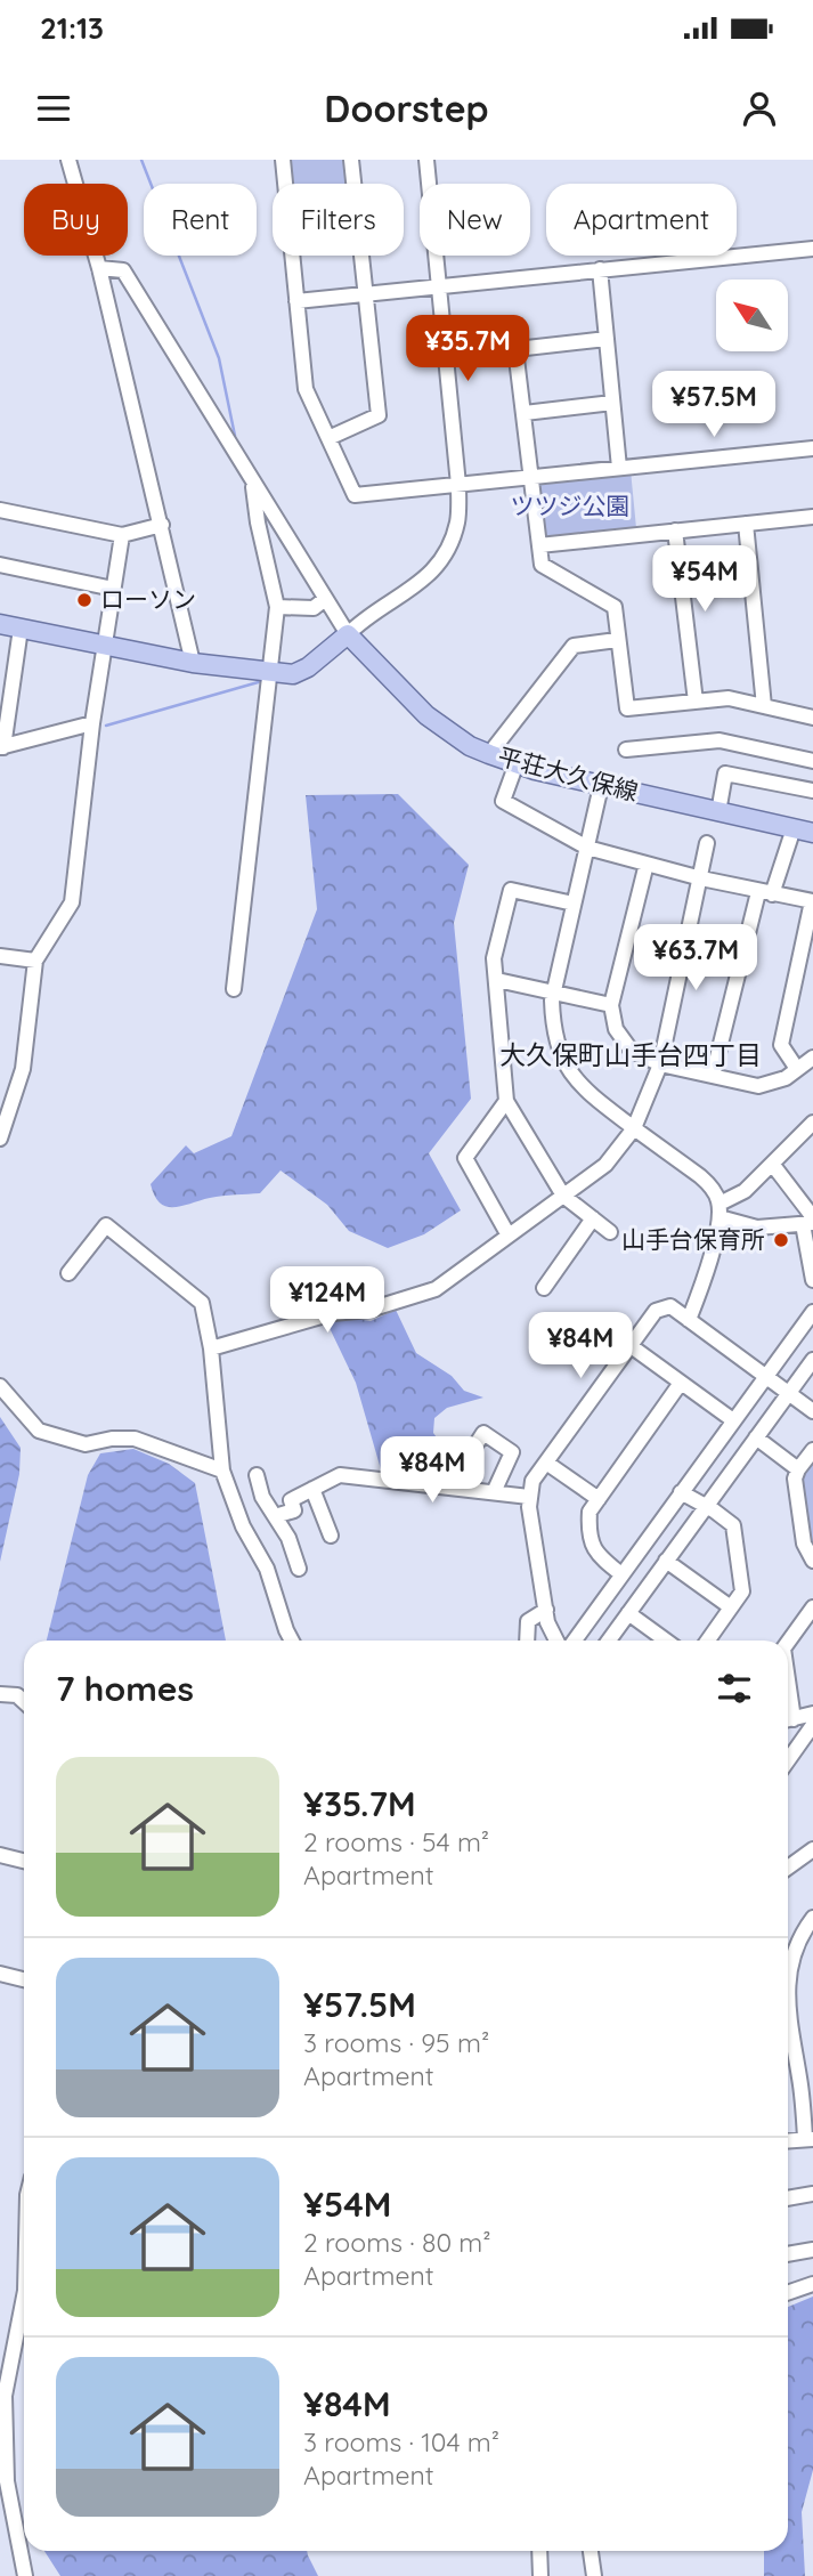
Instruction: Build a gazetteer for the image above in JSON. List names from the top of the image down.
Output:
{
  "streets": {
    "main road": ["平荘大久保線"]
  },
  "districts": ["大久保町山手台四丁目"],
  "parks": ["ツツジ公園"],
  "places": ["ローソン", "山手台保育所"],
  "north": "top left",
  "page": {
    "status": "21:13",
    "header": "Doorstep",
    "chip": [
      "Buy",
      "Rent",
      "Filters",
      "New",
      "Apartment"
    ],
    "price": [
      "¥35.7M",
      "¥57.5M",
      "¥54M",
      "¥63.7M",
      "¥124M",
      "¥84M",
      "¥84M"
    ],
    "heading": "7 homes",
    "list": [
      {
        "name": "¥35.7M",
        "note": "2 rooms · 54 m² · Apartment"
      },
      {
        "name": "¥57.5M",
        "note": "3 rooms · 95 m² · Apartment"
      },
      {
        "name": "¥54M",
        "note": "2 rooms · 80 m² · Apartment"
      },
      {
        "name": "¥84M",
        "note": "3 rooms · 104 m² · Apartment"
      }
    ]
  }
}
